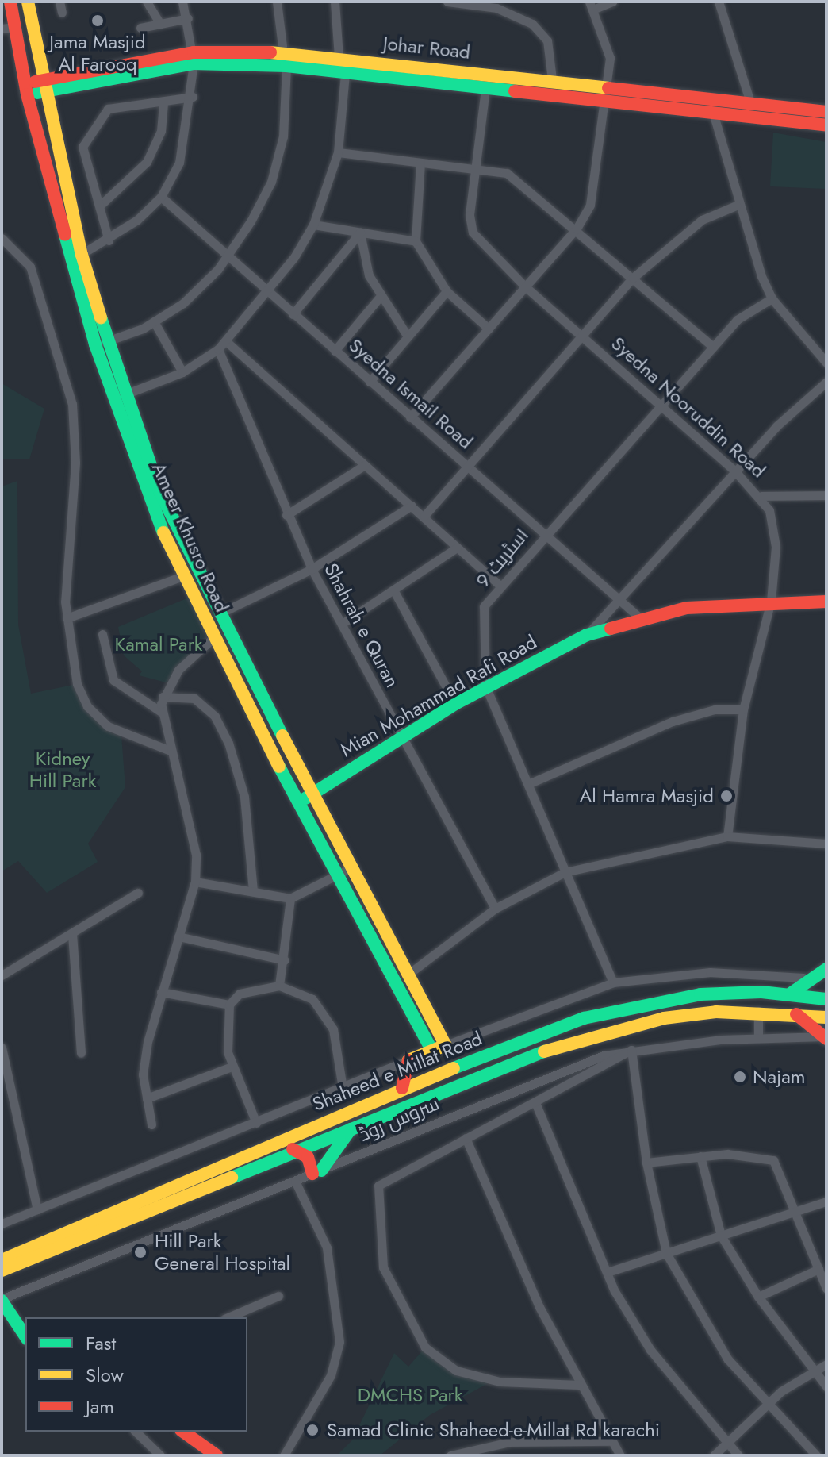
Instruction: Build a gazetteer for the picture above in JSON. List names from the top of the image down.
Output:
{
  "streets": {
    "main road": [
      "Johar Road",
      "Ameer Khusro Road",
      "Mian Mohammad Rafi Road",
      "Shaheed e Millat Road"
    ],
    "street": [
      "Syedna Ismail Road",
      "Syedna Nooruddin Road",
      "اسٹریٹ 9",
      "Shahrah e Quran",
      "سروس روڈ"
    ]
  },
  "crossings": [
    ["Johar Road", "Syedna Nooruddin Road"],
    ["Johar Road", "Ameer Khusro Road"],
    ["Syedna Ismail Road", "اسٹریٹ 9"],
    ["Syedna Ismail Road", "Mian Mohammad Rafi Road"],
    ["Syedna Nooruddin Road", "اسٹریٹ 9"],
    ["Syedna Nooruddin Road", "Mian Mohammad Rafi Road"],
    ["Ameer Khusro Road", "Mian Mohammad Rafi Road"],
    ["اسٹریٹ 9", "Mian Mohammad Rafi Road"],
    ["Shahrah e Quran", "Mian Mohammad Rafi Road"]
  ],
  "parks": ["Kamal Park", "Kidney Hill Park", "DMCHS Park"],
  "places": [
    "Jama Masjid Al Farooq",
    "Al Hamra Masjid",
    "Najam",
    "Hill Park General Hospital",
    "Samad Clinic Shaheed-e-Millat Rd karachi"
  ],
  "legend": ["Fast", "Slow", "Jam"]
}
